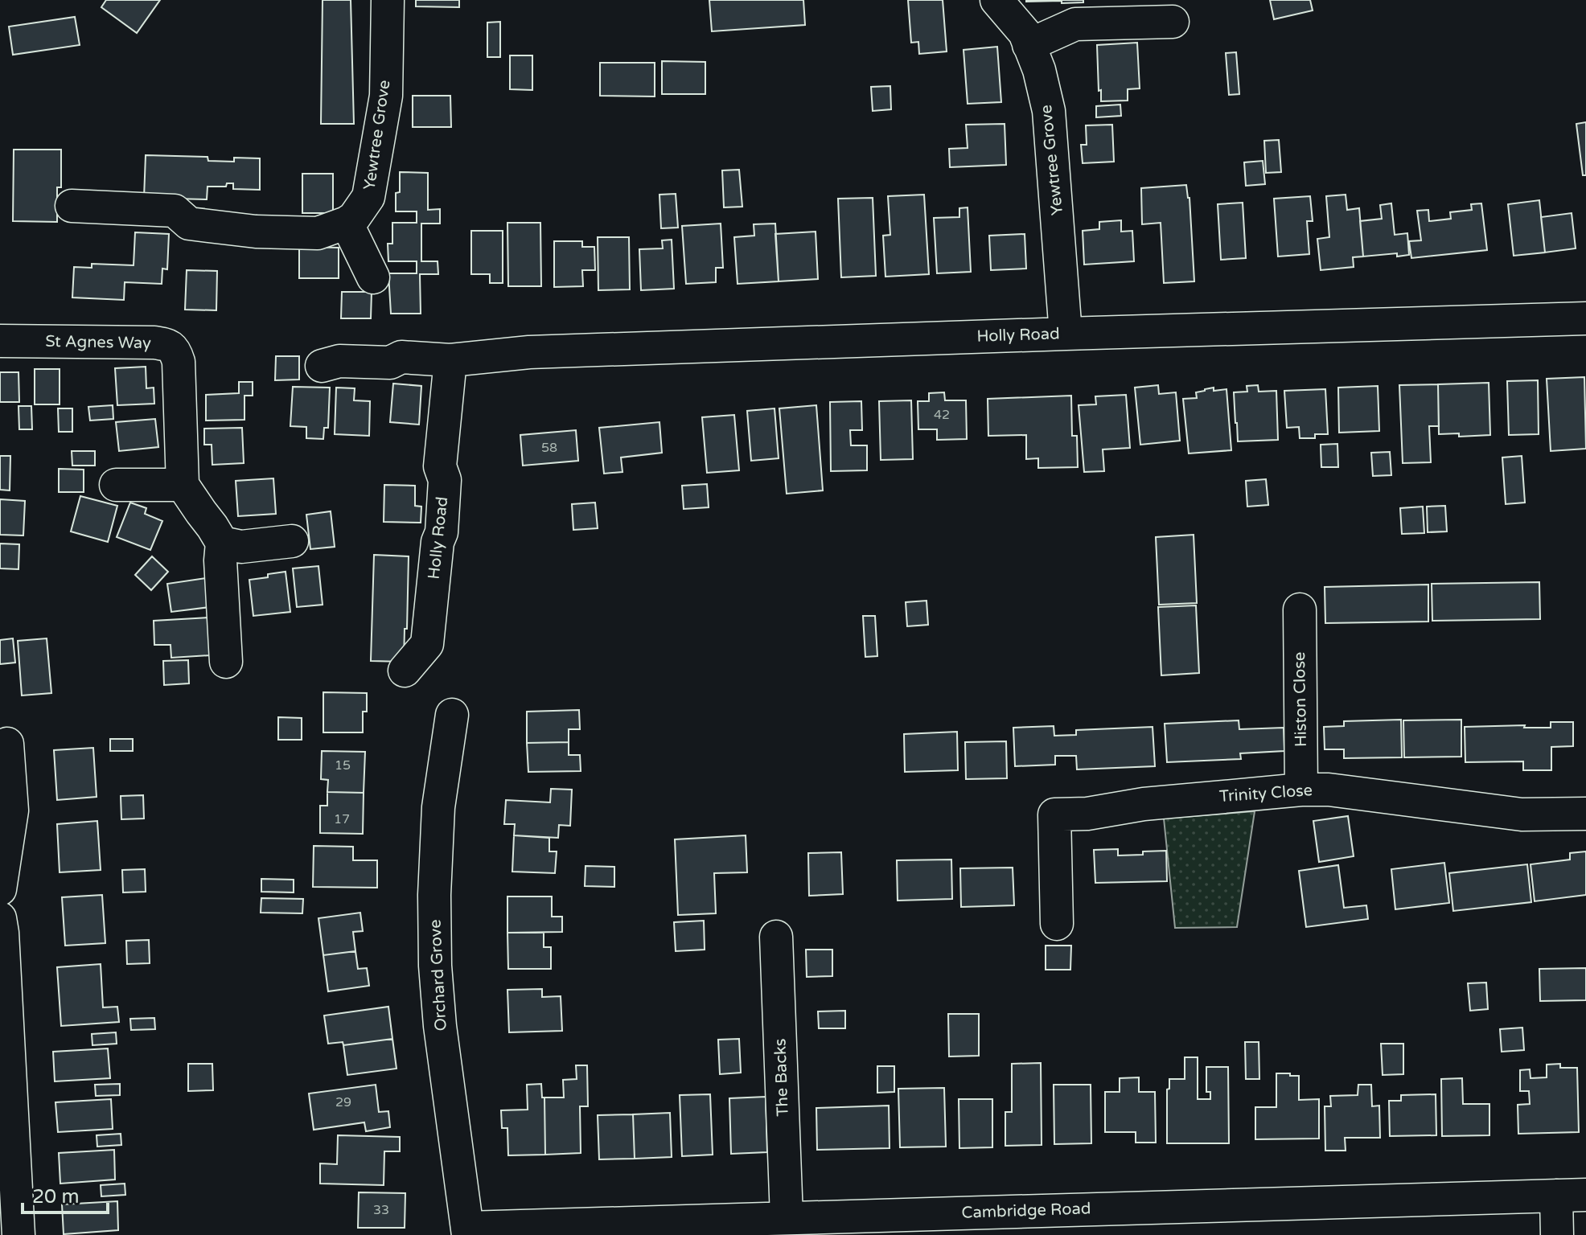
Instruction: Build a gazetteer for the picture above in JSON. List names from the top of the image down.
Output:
{
  "streets": {
    "street": [
      "Yewtree Grove",
      "Holly Road",
      "St Agnes Way",
      "Histon Close",
      "Trinity Close",
      "Orchard Grove",
      "The Backs",
      "Cambridge Road"
    ]
  },
  "crossings": [
    ["Yewtree Grove", "Holly Road"],
    ["Histon Close", "Trinity Close"],
    ["Orchard Grove", "Cambridge Road"],
    ["The Backs", "Cambridge Road"]
  ],
  "house_numbers": [
    "42",
    "58",
    "15",
    "17",
    "29",
    "33"
  ],
  "scale_bar": "20 m"
}
